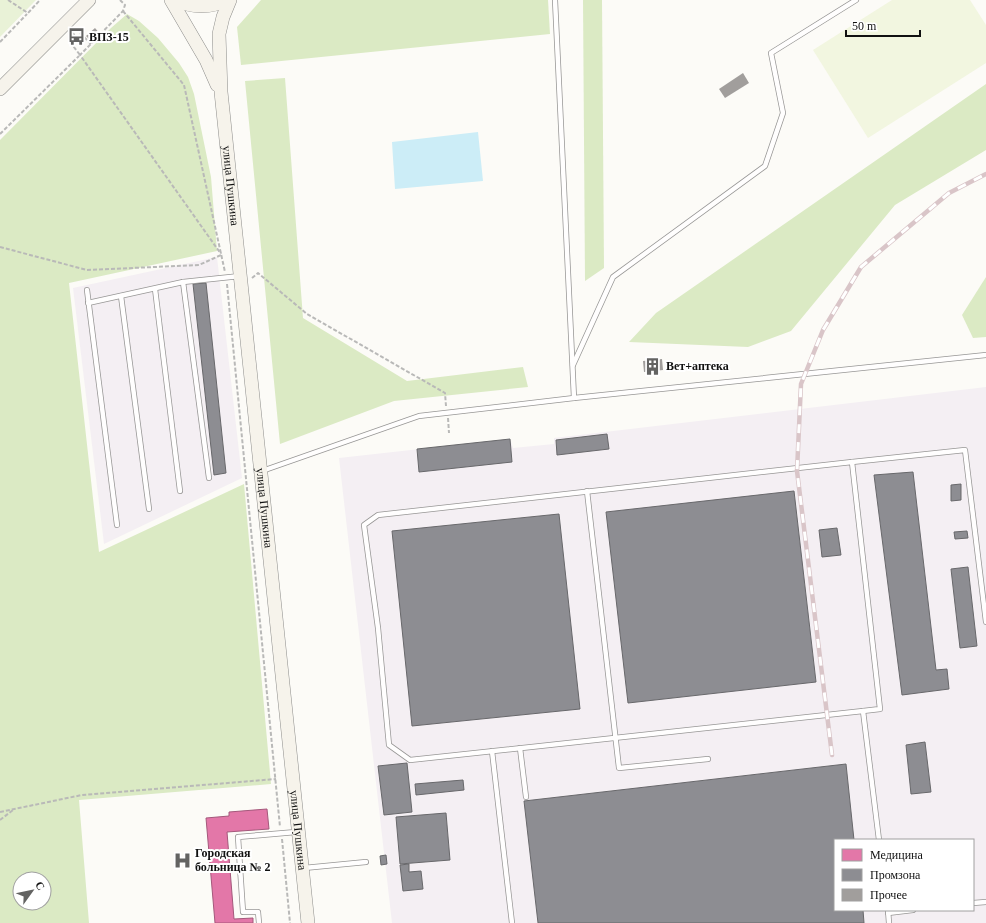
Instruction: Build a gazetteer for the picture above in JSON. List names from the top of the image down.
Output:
{
  "streets": {
    "main road": ["улица Пушкина"]
  },
  "places": {
    "bus stop": ["ВПЗ-15"],
    "building": ["Вет+аптека"],
    "hospital": ["Городская больница № 2"]
  },
  "legend": ["Медицина", "Промзона", "Прочее"],
  "scale_bar": "50 m",
  "north": "top right"
}
